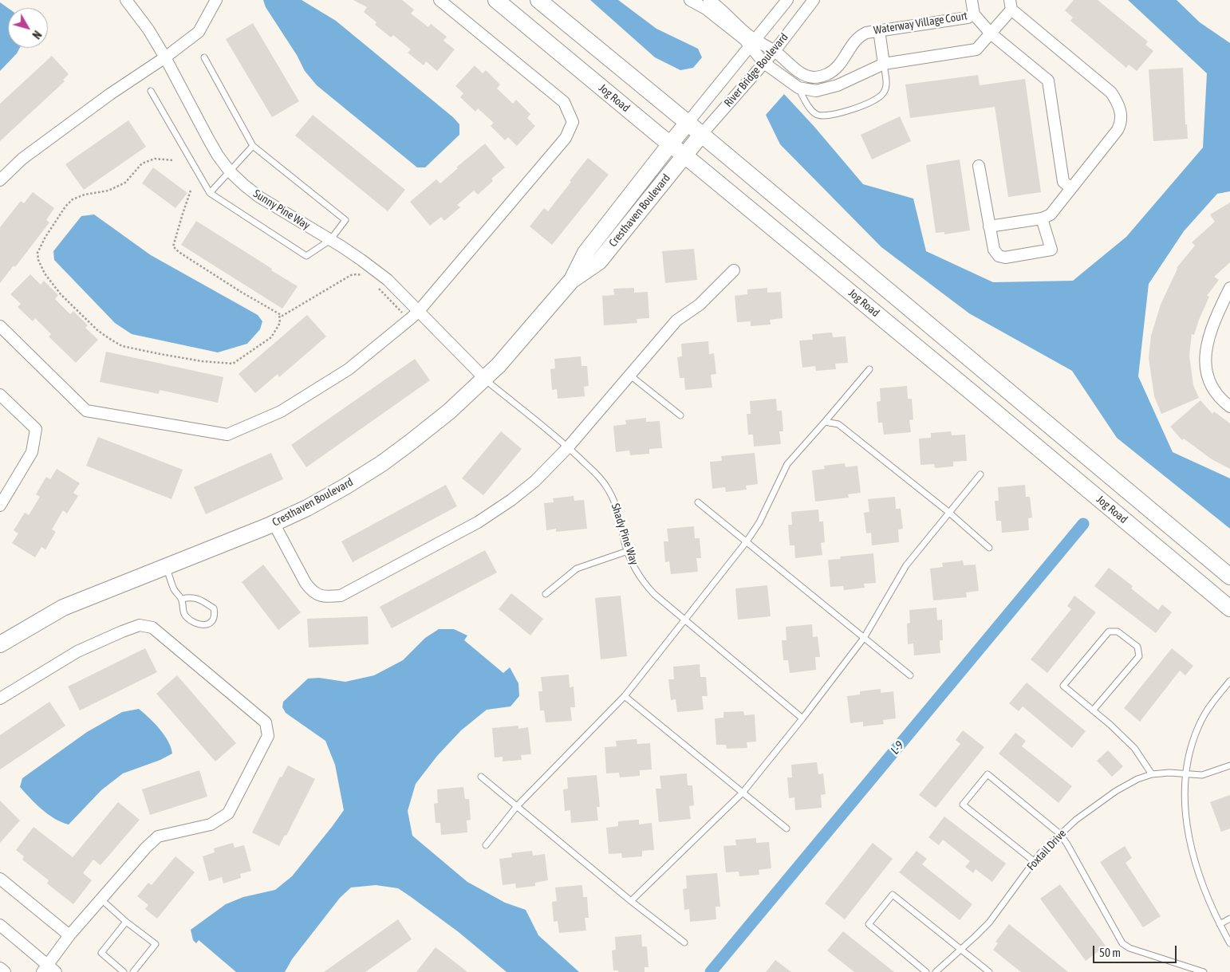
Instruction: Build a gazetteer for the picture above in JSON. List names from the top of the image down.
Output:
{
  "streets": {
    "main road": ["Jog Road", "Cresthaven Boulevard"],
    "street": ["Waterway Village Court", "River Bridge Boulevard", "Sunny Pine Way"],
    "lane": ["Shady Pine Way", "Foxtail Drive"]
  },
  "crossings": [
    ["Waterway Village Court", "River Bridge Boulevard"],
    ["River Bridge Boulevard", "Cresthaven Boulevard"],
    ["Jog Road", "Cresthaven Boulevard"],
    ["Sunny Pine Way", "Cresthaven Boulevard"],
    ["Sunny Pine Way", "Shady Pine Way"],
    ["Cresthaven Boulevard", "Shady Pine Way"]
  ],
  "water": ["L-9"],
  "scale_bar": "50 m",
  "north": "bottom right"
}
